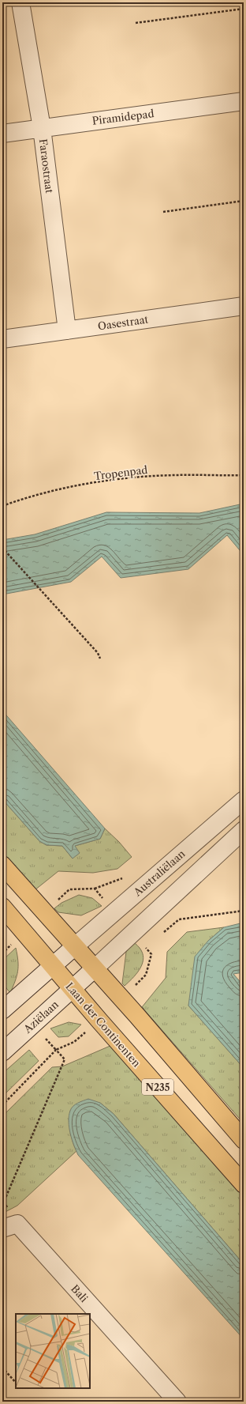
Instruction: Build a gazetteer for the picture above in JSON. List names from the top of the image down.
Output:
{
  "streets": {
    "main road": ["Laan der Continenten", "N235"],
    "street": [
      "Piramidepad",
      "Faraostraat",
      "Oasestraat",
      "Australiëlaan",
      "Aziëlaan",
      "Bali"
    ],
    "path": ["Tropenpad"]
  },
  "crossings": [
    ["Piramidepad", "Faraostraat"],
    ["Faraostraat", "Oasestraat"],
    ["Australiëlaan", "N235"],
    ["Aziëlaan", "Laan der Continenten"],
    ["Aziëlaan", "N235"]
  ]
}
